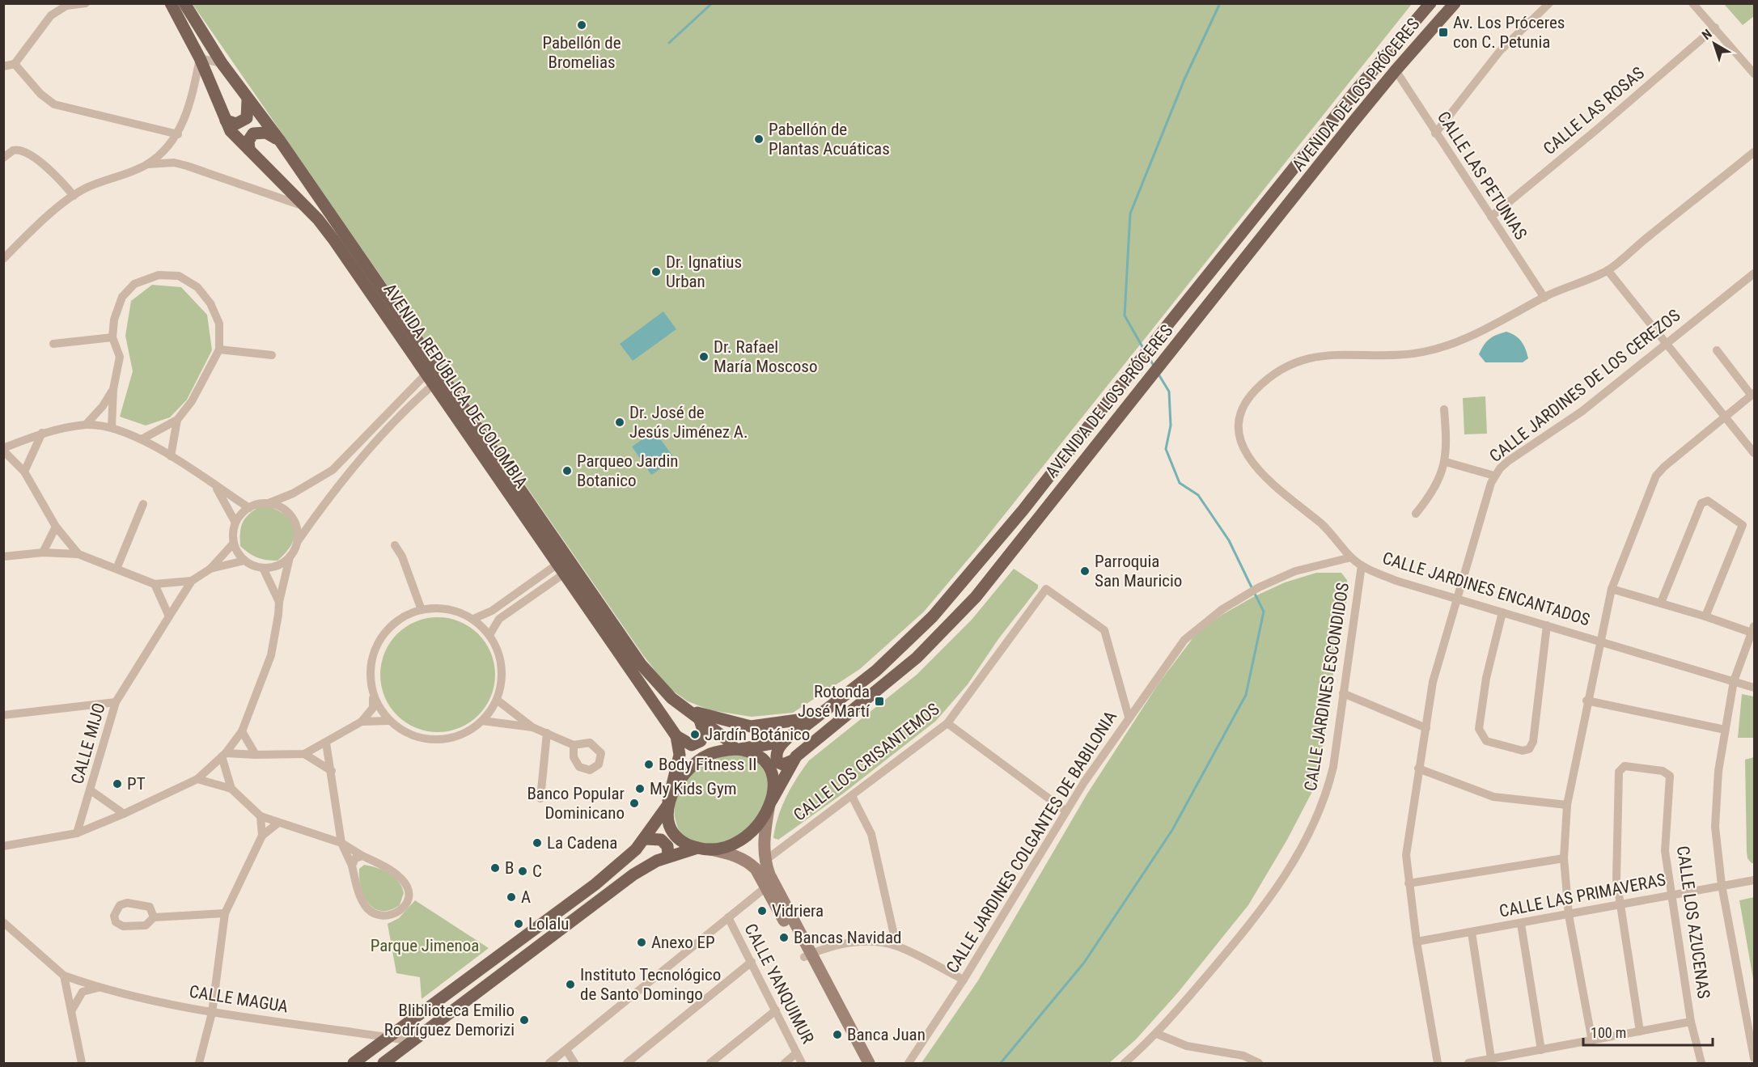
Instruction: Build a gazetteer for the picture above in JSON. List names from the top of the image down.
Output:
{
  "streets": {
    "main road": ["AVENIDA DE LOS PRÓCERES", "AVENIDA REPÚBLICA DE COLOMBIA"],
    "street": [
      "CALLE LAS ROSAS",
      "CALLE LAS PETUNIAS",
      "CALLE JARDINES DE LOS CEREZOS",
      "CALLE JARDINES ENCANTADOS",
      "CALLE JARDINES ESCONDIDOS",
      "CALLE MIJO",
      "CALLE LOS CRISANTEMOS",
      "CALLE JARDINES COLGANTES DE BABILONIA",
      "CALLE LAS PRIMAVERAS",
      "CALLE LOS AZUCENAS",
      "CALLE YANQUIMUR",
      "CALLE MAGUA"
    ]
  },
  "crossings": [
    ["AVENIDA DE LOS PRÓCERES", "CALLE LAS PETUNIAS"],
    ["AVENIDA DE LOS PRÓCERES", "AVENIDA REPÚBLICA DE COLOMBIA"],
    ["CALLE LAS ROSAS", "CALLE LAS PETUNIAS"],
    ["CALLE LAS PETUNIAS", "CALLE JARDINES ENCANTADOS"],
    ["CALLE JARDINES DE LOS CEREZOS", "CALLE JARDINES ENCANTADOS"],
    ["CALLE JARDINES DE LOS CEREZOS", "CALLE LAS PRIMAVERAS"],
    ["CALLE JARDINES ENCANTADOS", "CALLE JARDINES ESCONDIDOS"],
    ["CALLE JARDINES ENCANTADOS", "CALLE JARDINES COLGANTES DE BABILONIA"],
    ["CALLE LOS CRISANTEMOS", "CALLE JARDINES COLGANTES DE BABILONIA"],
    ["CALLE LAS PRIMAVERAS", "CALLE LOS AZUCENAS"]
  ],
  "parks": ["Parque Jimenoa"],
  "places": {
    "other": [
      "Pabellón de Bromelias",
      "Pabellón de Plantas Acuáticas",
      "Dr. Ignatius Urban",
      "Dr. Rafael María Moscoso",
      "Dr. José de Jesús Jiménez A.",
      "Parqueo Jardin Botanico",
      "Parroquia San Mauricio",
      "Jardín Botánico",
      "Body Fitness II",
      "PT",
      "My Kids Gym",
      "Banco Popular Dominicano",
      "La Cadena",
      "B",
      "C",
      "A",
      "Vidriera",
      "Lolalu",
      "Bancas Navidad",
      "Anexo EP",
      "Instituto Tecnológico de Santo Domingo",
      "Bliblioteca Emilio Rodríguez Demorizi",
      "Banca Juan"
    ],
    "transit": ["Av. Los Próceres con C. Petunia", "Rotonda José Martí"]
  },
  "scale_bar": "100 m",
  "north": "top left"
}
